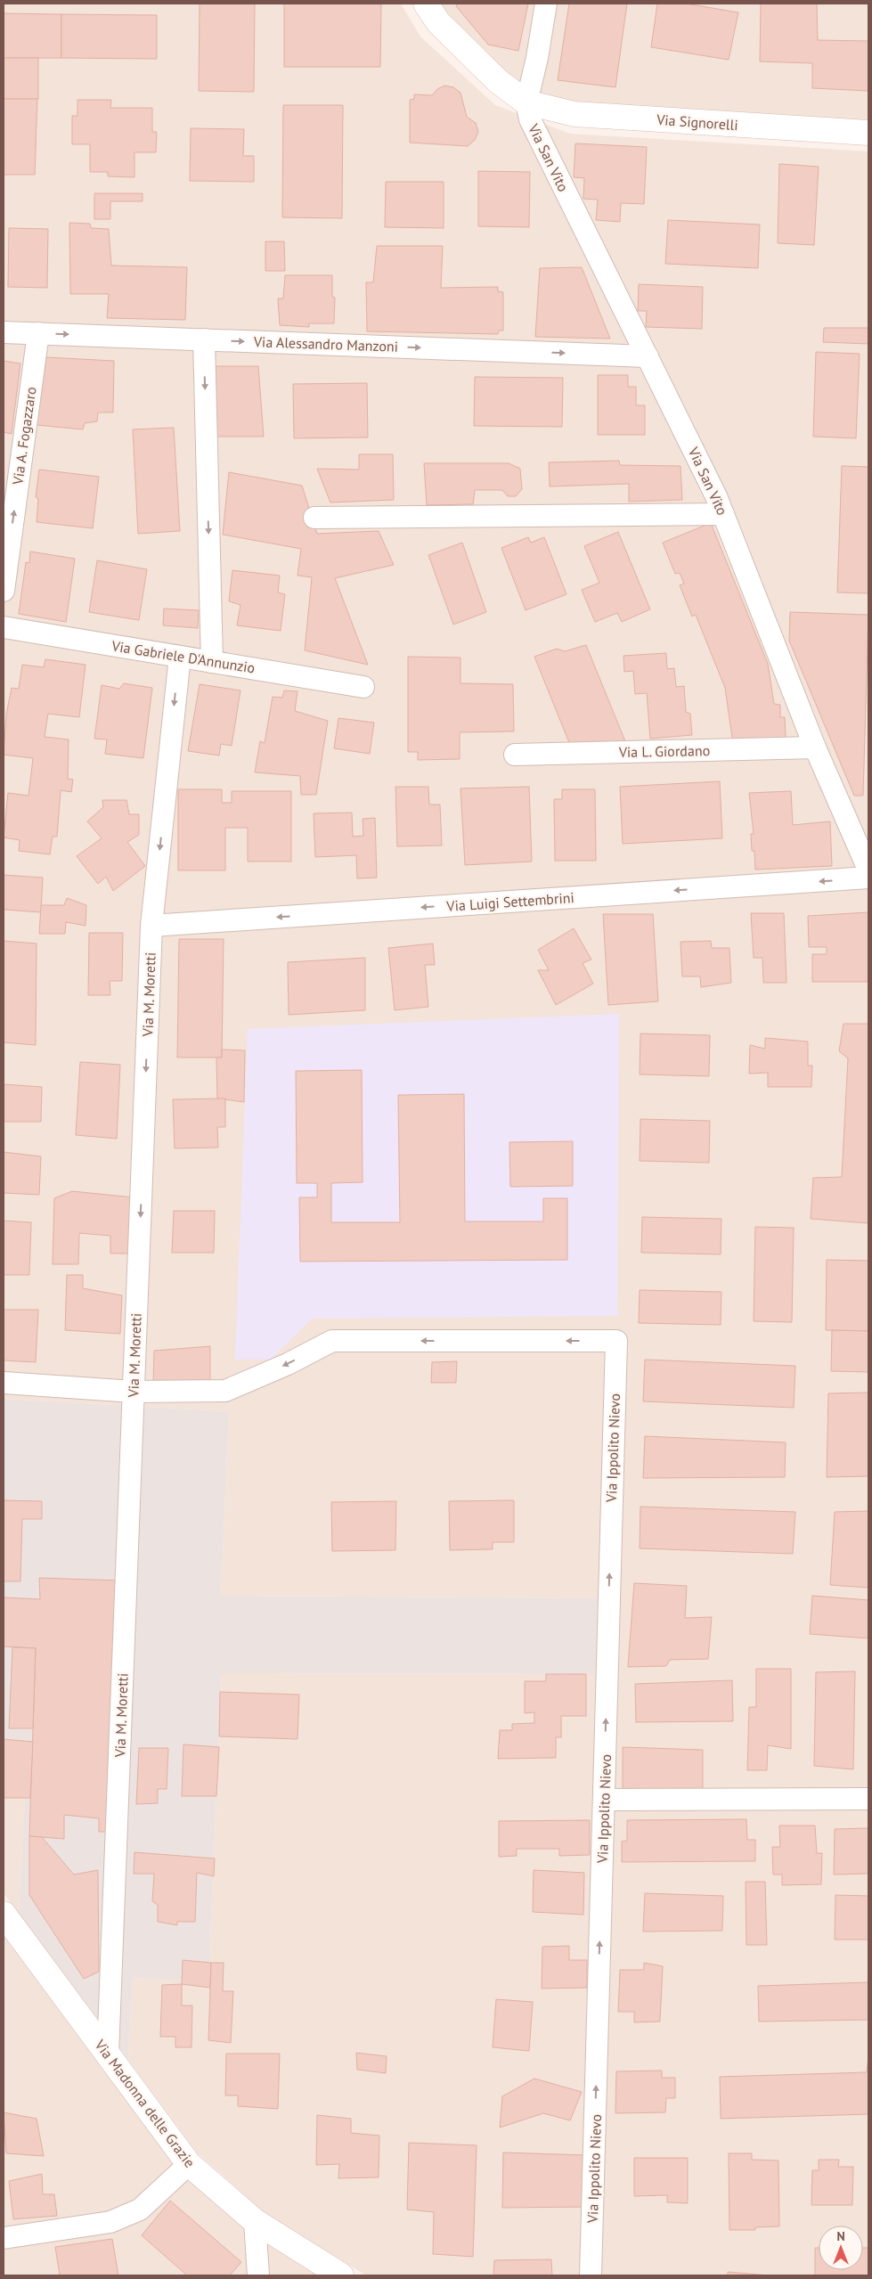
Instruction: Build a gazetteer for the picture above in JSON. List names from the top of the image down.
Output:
{
  "streets": {
    "street": [
      "Via Signorelli",
      "Via San Vito",
      "Via Alessandro Manzoni",
      "Via A. Fogazzaro",
      "Via Gabriele D'Annunzio",
      "Via L. Giordano",
      "Via Luigi Settembrini",
      "Via M. Moretti",
      "Via Ippolito Nievo",
      "Via Madonna delle Grazie"
    ]
  },
  "crossings": [
    ["Via Signorelli", "Via San Vito"],
    ["Via San Vito", "Via Alessandro Manzoni"],
    ["Via San Vito", "Via L. Giordano"],
    ["Via Alessandro Manzoni", "Via A. Fogazzaro"],
    ["Via Gabriele D'Annunzio", "Via M. Moretti"],
    ["Via Luigi Settembrini", "Via M. Moretti"],
    ["Via M. Moretti", "Via Ippolito Nievo"],
    ["Via M. Moretti", "Via Madonna delle Grazie"]
  ],
  "one_way": ["Via Luigi Settembrini", "Via M. Moretti"],
  "north": "top"
}
